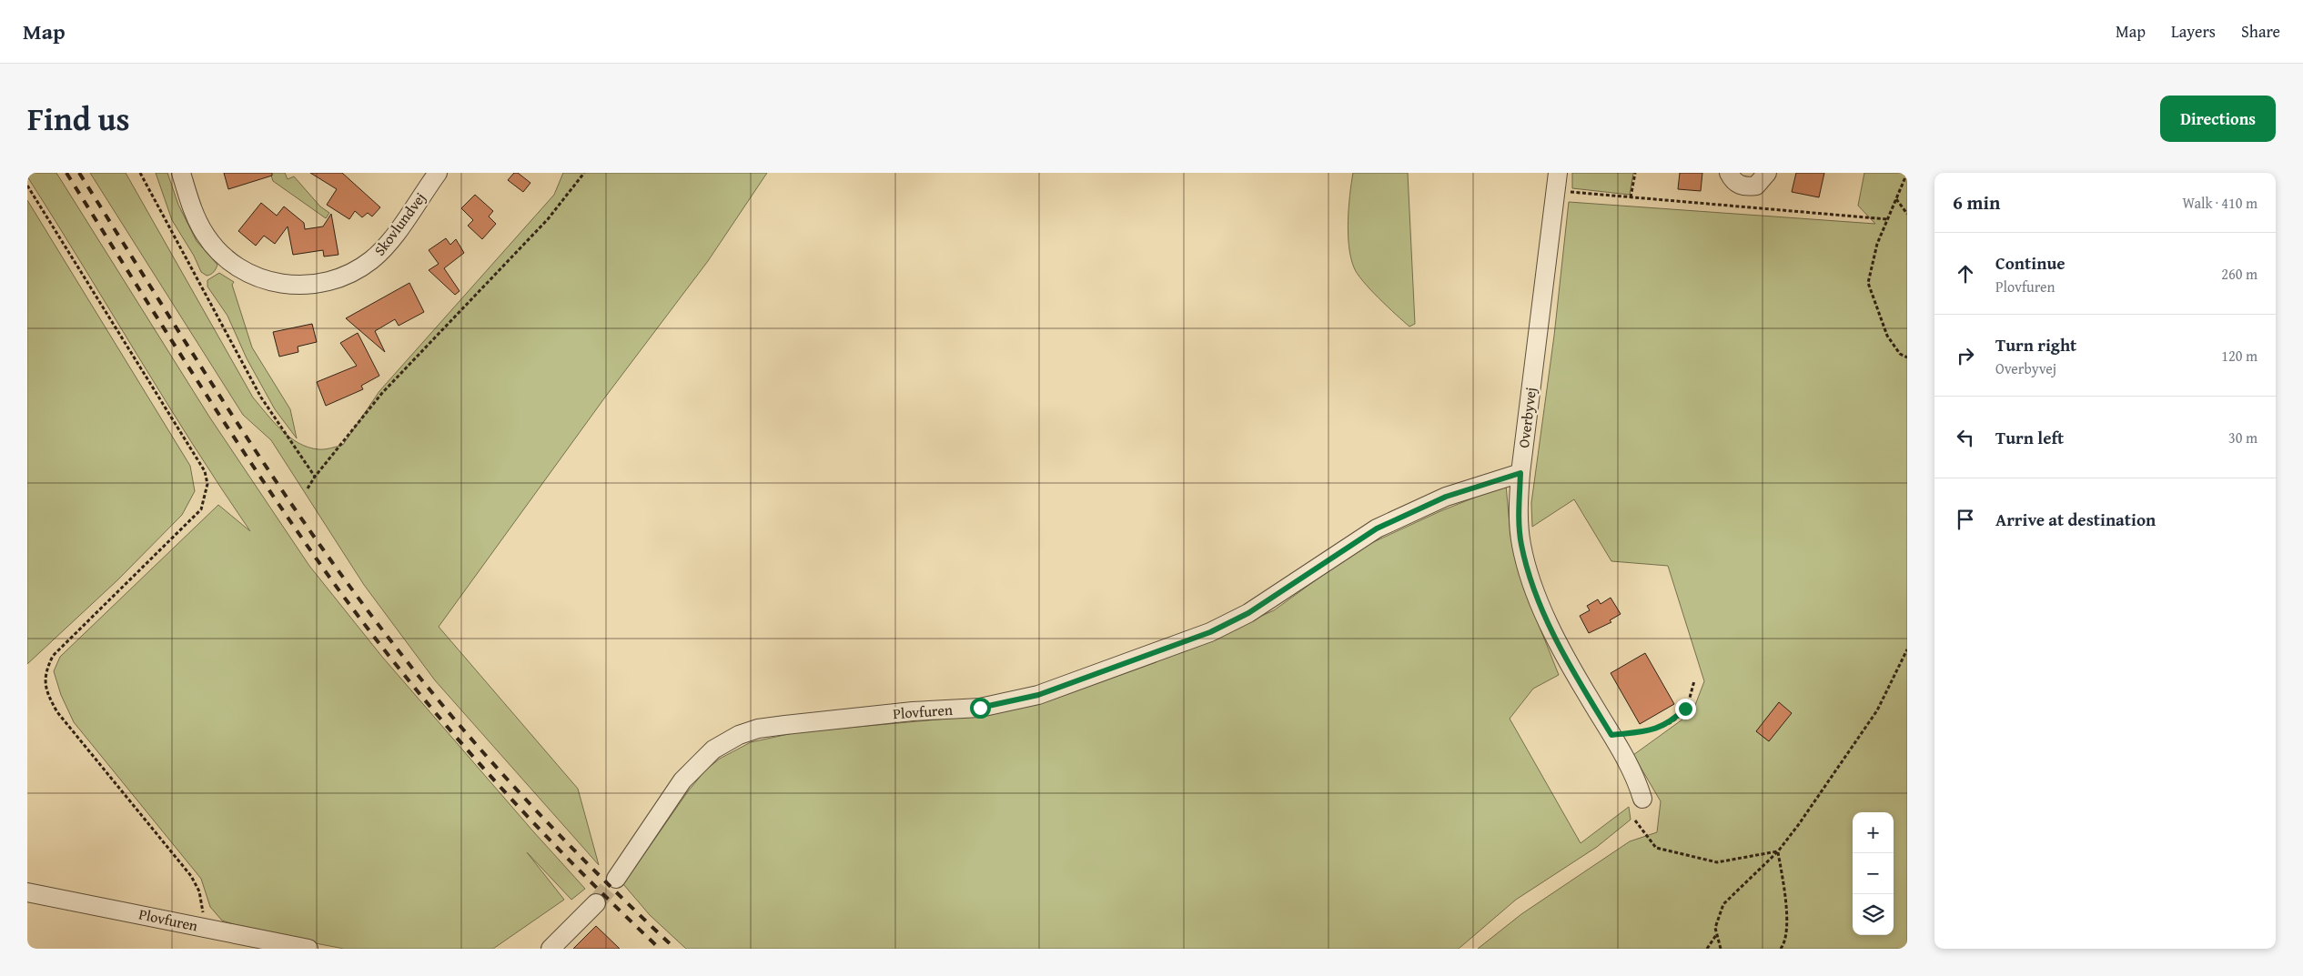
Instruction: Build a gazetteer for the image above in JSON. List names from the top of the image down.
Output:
{
  "streets": {
    "street": ["Skovlundvej", "Overbyvej", "Plovfuren"]
  },
  "crossings": [
    ["Overbyvej", "Plovfuren"]
  ],
  "page": {
    "header": "Map",
    "nav": ["Map", "Layers", "Share"],
    "title": "Find us",
    "buttons": "Directions",
    "heading": ["6 min", "Walk · 410 m"],
    "list": [
      ["Continue", "Plovfuren", "260 m"],
      ["Turn right", "Overbyvej", "120 m"],
      ["Turn left", "30 m"],
      "Arrive at destination"
    ],
    "map_buttons": ["+", "−"]
  }
}
